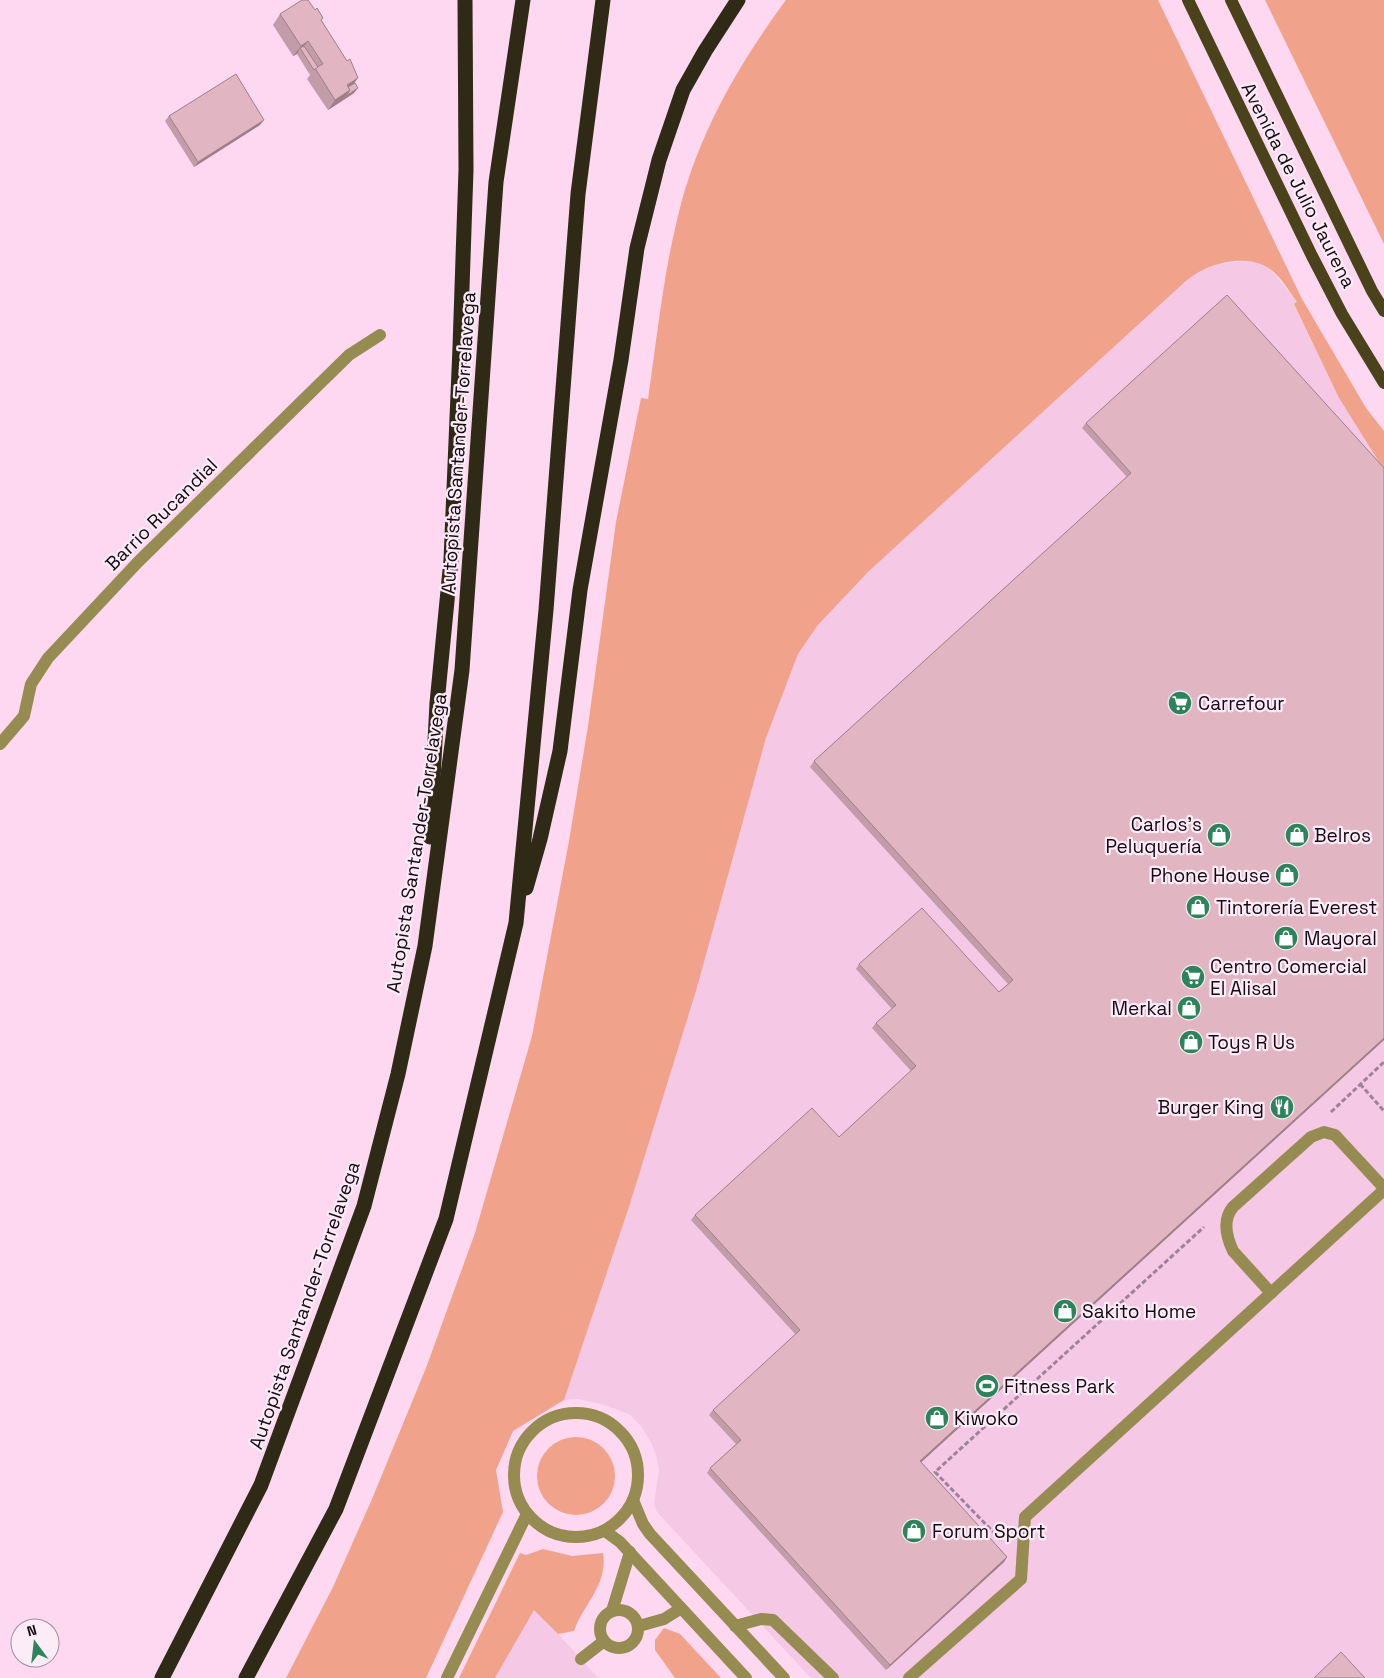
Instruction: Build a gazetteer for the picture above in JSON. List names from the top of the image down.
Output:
{
  "streets": {
    "highway": ["Autopista Santander-Torrelavega"],
    "main road": ["Avenida de Julio Jaurena"],
    "street": ["Barrio Rucandial"]
  },
  "places": {
    "supermarket": ["Carrefour", "Centro Comercial El Alisal"],
    "shop": [
      "Carlos's Peluquería",
      "Belros",
      "Phone House",
      "Tintorería Everest",
      "Mayoral",
      "Merkal",
      "Toys R Us",
      "Sakito Home",
      "Kiwoko",
      "Forum Sport"
    ],
    "restaurant": ["Burger King"],
    "sports": ["Fitness Park"]
  },
  "north": "top"
}
